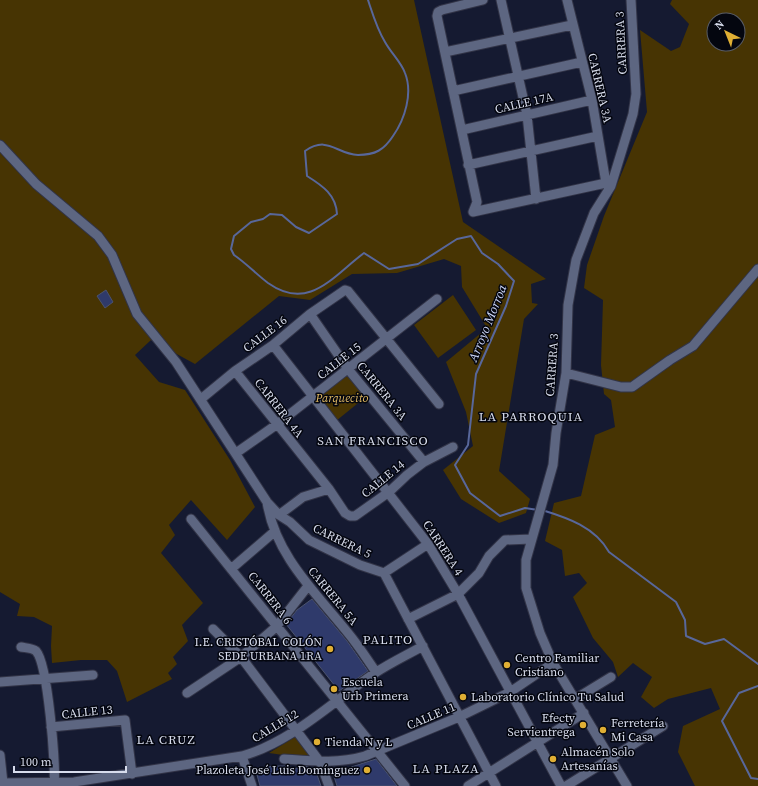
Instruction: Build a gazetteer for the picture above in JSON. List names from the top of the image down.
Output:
{
  "streets": {
    "street": [
      "CARRERA 3",
      "CARRERA 3A",
      "CALLE 17A",
      "CALLE 16",
      "CALLE 15",
      "CARRERA 4A",
      "CALLE 14",
      "CARRERA 5",
      "CARRERA 4",
      "CARRERA 5A",
      "CARRERA 6",
      "CALLE 13",
      "CALLE 11",
      "CALLE 12"
    ]
  },
  "crossings": [
    ["CARRERA 3", "CARRERA 3A"],
    ["CARRERA 3", "CALLE 11"],
    ["CARRERA 3A", "CALLE 17A"],
    ["CARRERA 3A", "CALLE 16"],
    ["CARRERA 3A", "CALLE 15"],
    ["CARRERA 3A", "CALLE 14"],
    ["CALLE 16", "CALLE 15"],
    ["CALLE 16", "CARRERA 4A"],
    ["CALLE 16", "CARRERA 5"],
    ["CALLE 16", "CARRERA 4"],
    ["CALLE 15", "CARRERA 4A"],
    ["CALLE 15", "CARRERA 5"],
    ["CALLE 15", "CARRERA 4"],
    ["CARRERA 4A", "CALLE 14"],
    ["CALLE 14", "CARRERA 4"],
    ["CARRERA 5", "CARRERA 5A"],
    ["CARRERA 4", "CALLE 11"],
    ["CARRERA 5A", "CALLE 12"],
    ["CARRERA 6", "CALLE 11"],
    ["CARRERA 6", "CALLE 12"],
    ["CALLE 13", "CALLE 12"]
  ],
  "districts": [
    "LA PARROQUIA",
    "SAN FRANCISCO",
    "PALITO",
    "LA CRUZ",
    "LA PLAZA"
  ],
  "water": ["Arroyo Morroa"],
  "parks": ["Parquecito"],
  "places": [
    "I.E. CRISTÓBAL COLÓN SEDE URBANA 1RA",
    "Centro Familiar Cristiano",
    "Escuela Urb Primera",
    "Laboratorio Clínico Tu Salud",
    "Efecty Servientrega",
    "Ferretería Mi Casa",
    "Tienda N y L",
    "Almacén Solo Artesanías",
    "Plazoleta José Luis Domínguez"
  ],
  "scale_bar": "100 m",
  "north": "top left"
}
